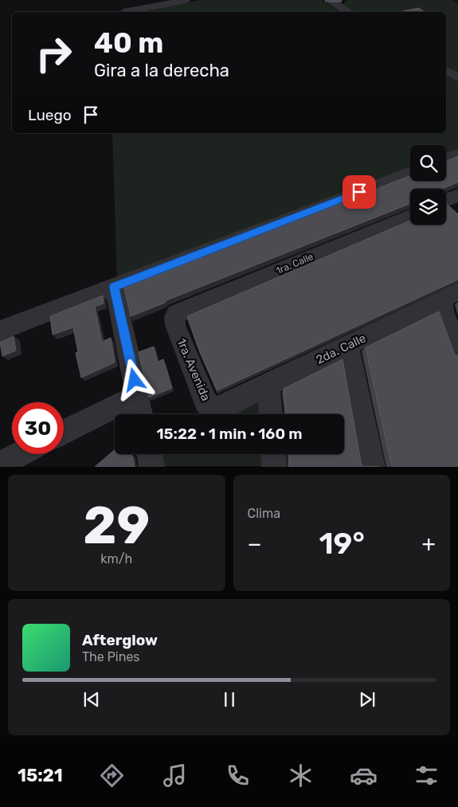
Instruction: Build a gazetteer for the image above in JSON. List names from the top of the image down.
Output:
{
  "streets": {
    "street": ["1ra. Calle", "2da. Calle", "1ra. Avenida"]
  },
  "crossings": [
    ["1ra. Calle", "1ra. Avenida"],
    ["2da. Calle", "1ra. Avenida"]
  ],
  "page": {
    "turn": ["40 m", "Gira a la derecha"],
    "then": "Luego",
    "limit": "30",
    "trip": "15:22 · 1 min · 160 m",
    "tile": [
      ["29", "km/h"],
      "Clima"
    ],
    "heat": ["−", "19°", "+"],
    "song": ["Afterglow", "The Pines"],
    "tabs": "15:21"
  }
}
